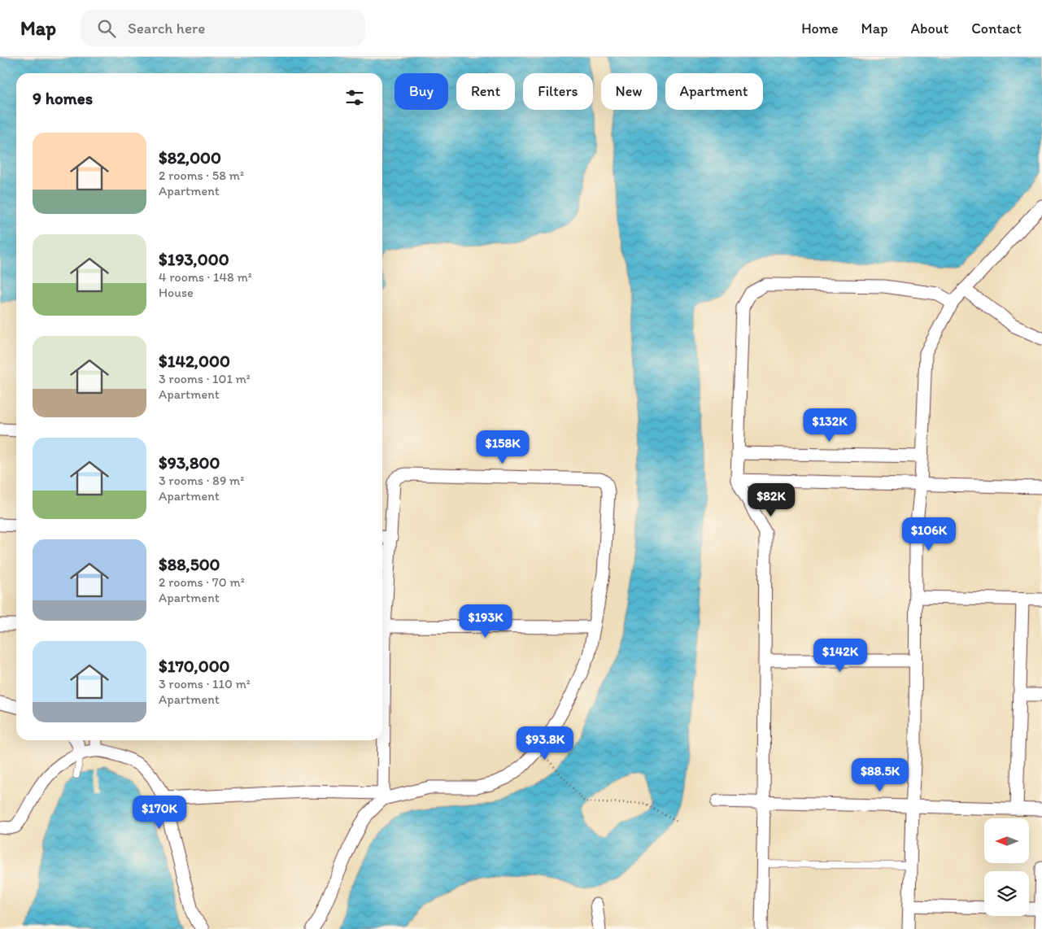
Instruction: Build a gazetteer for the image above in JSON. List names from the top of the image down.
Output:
{
  "north": "left",
  "page": {
    "header": "Map",
    "search": "Search here",
    "nav": [
      "Home",
      "Map",
      "About",
      "Contact"
    ],
    "chip": [
      "Buy",
      "Rent",
      "Filters",
      "New",
      "Apartment"
    ],
    "heading": "9 homes",
    "list": [
      {
        "name": "$82,000",
        "note": "2 rooms · 58 m² · Apartment"
      },
      {
        "name": "$193,000",
        "note": "4 rooms · 148 m² · House"
      },
      {
        "name": "$142,000",
        "note": "3 rooms · 101 m² · Apartment"
      },
      {
        "name": "$93,800",
        "note": "3 rooms · 89 m² · Apartment"
      },
      {
        "name": "$88,500",
        "note": "2 rooms · 70 m² · Apartment"
      },
      {
        "name": "$170,000",
        "note": "3 rooms · 110 m² · Apartment"
      }
    ],
    "price": [
      "$132K",
      "$158K",
      "$82K",
      "$106K",
      "$193K",
      "$142K",
      "$93.8K",
      "$88.5K",
      "$170K"
    ]
  }
}
